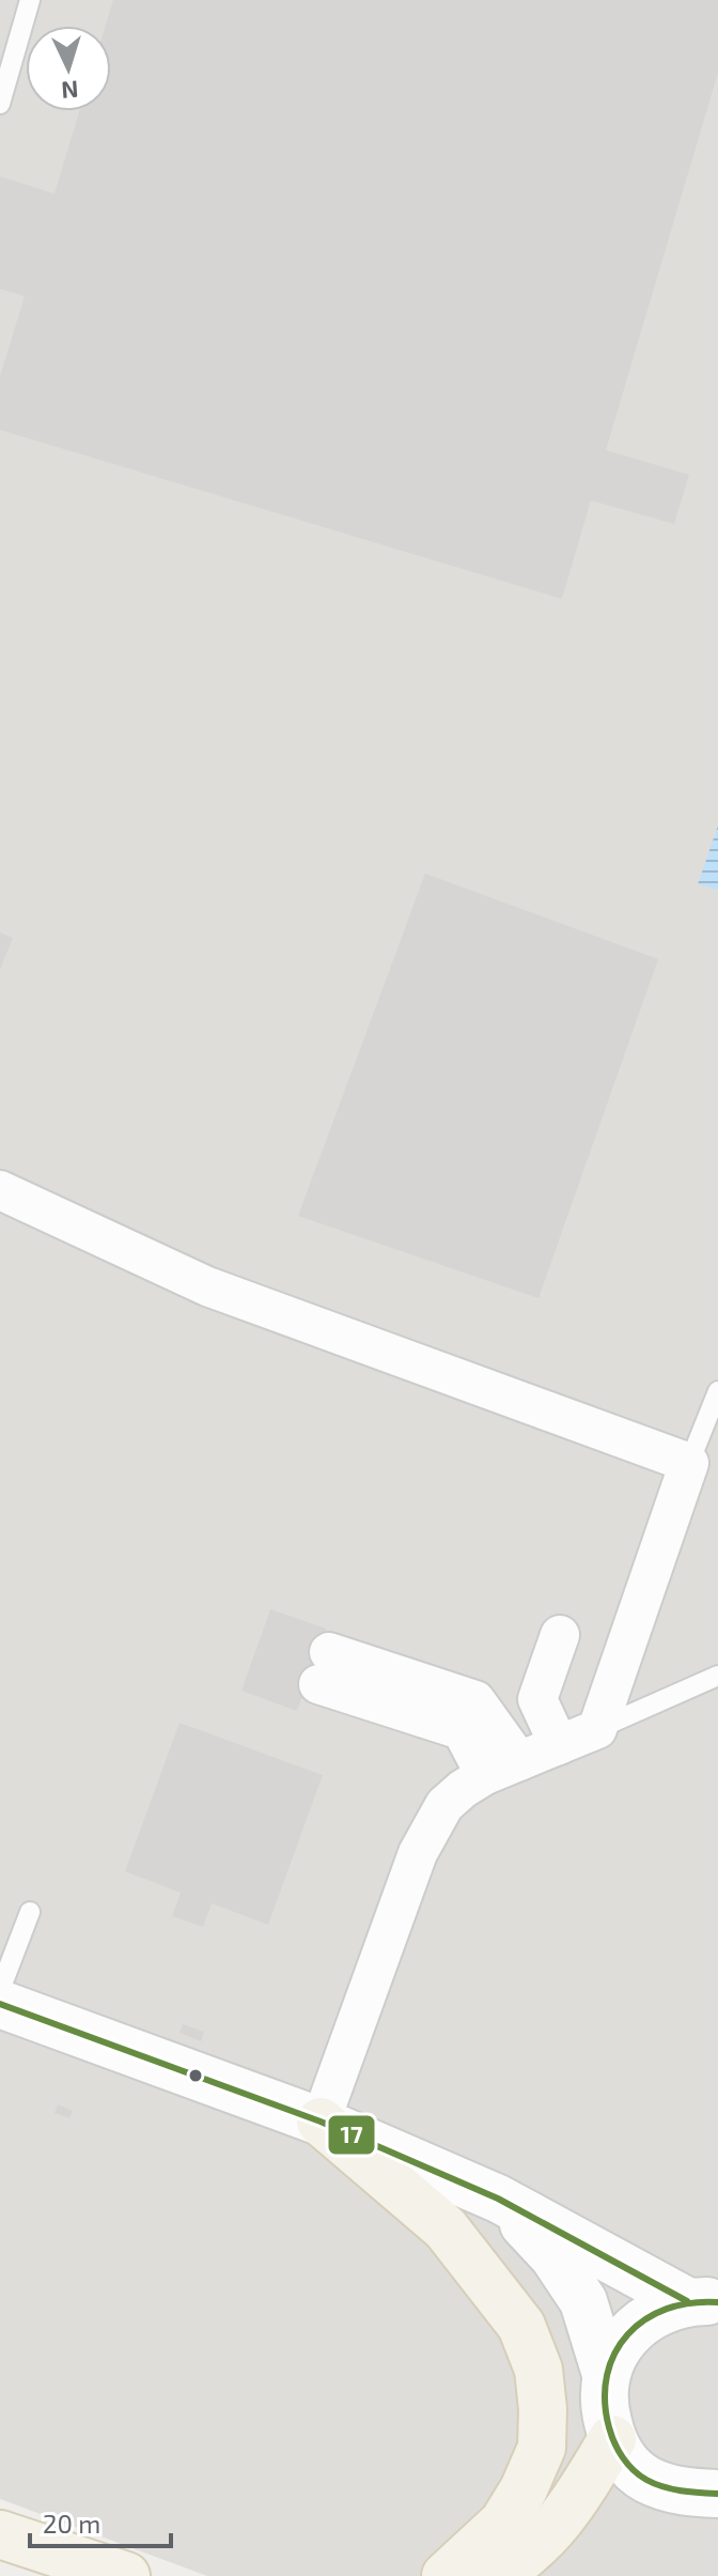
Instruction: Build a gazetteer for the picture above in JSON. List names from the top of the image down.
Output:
{
  "lines": ["transit line 17"],
  "scale_bar": "20 m",
  "north": "bottom"
}
